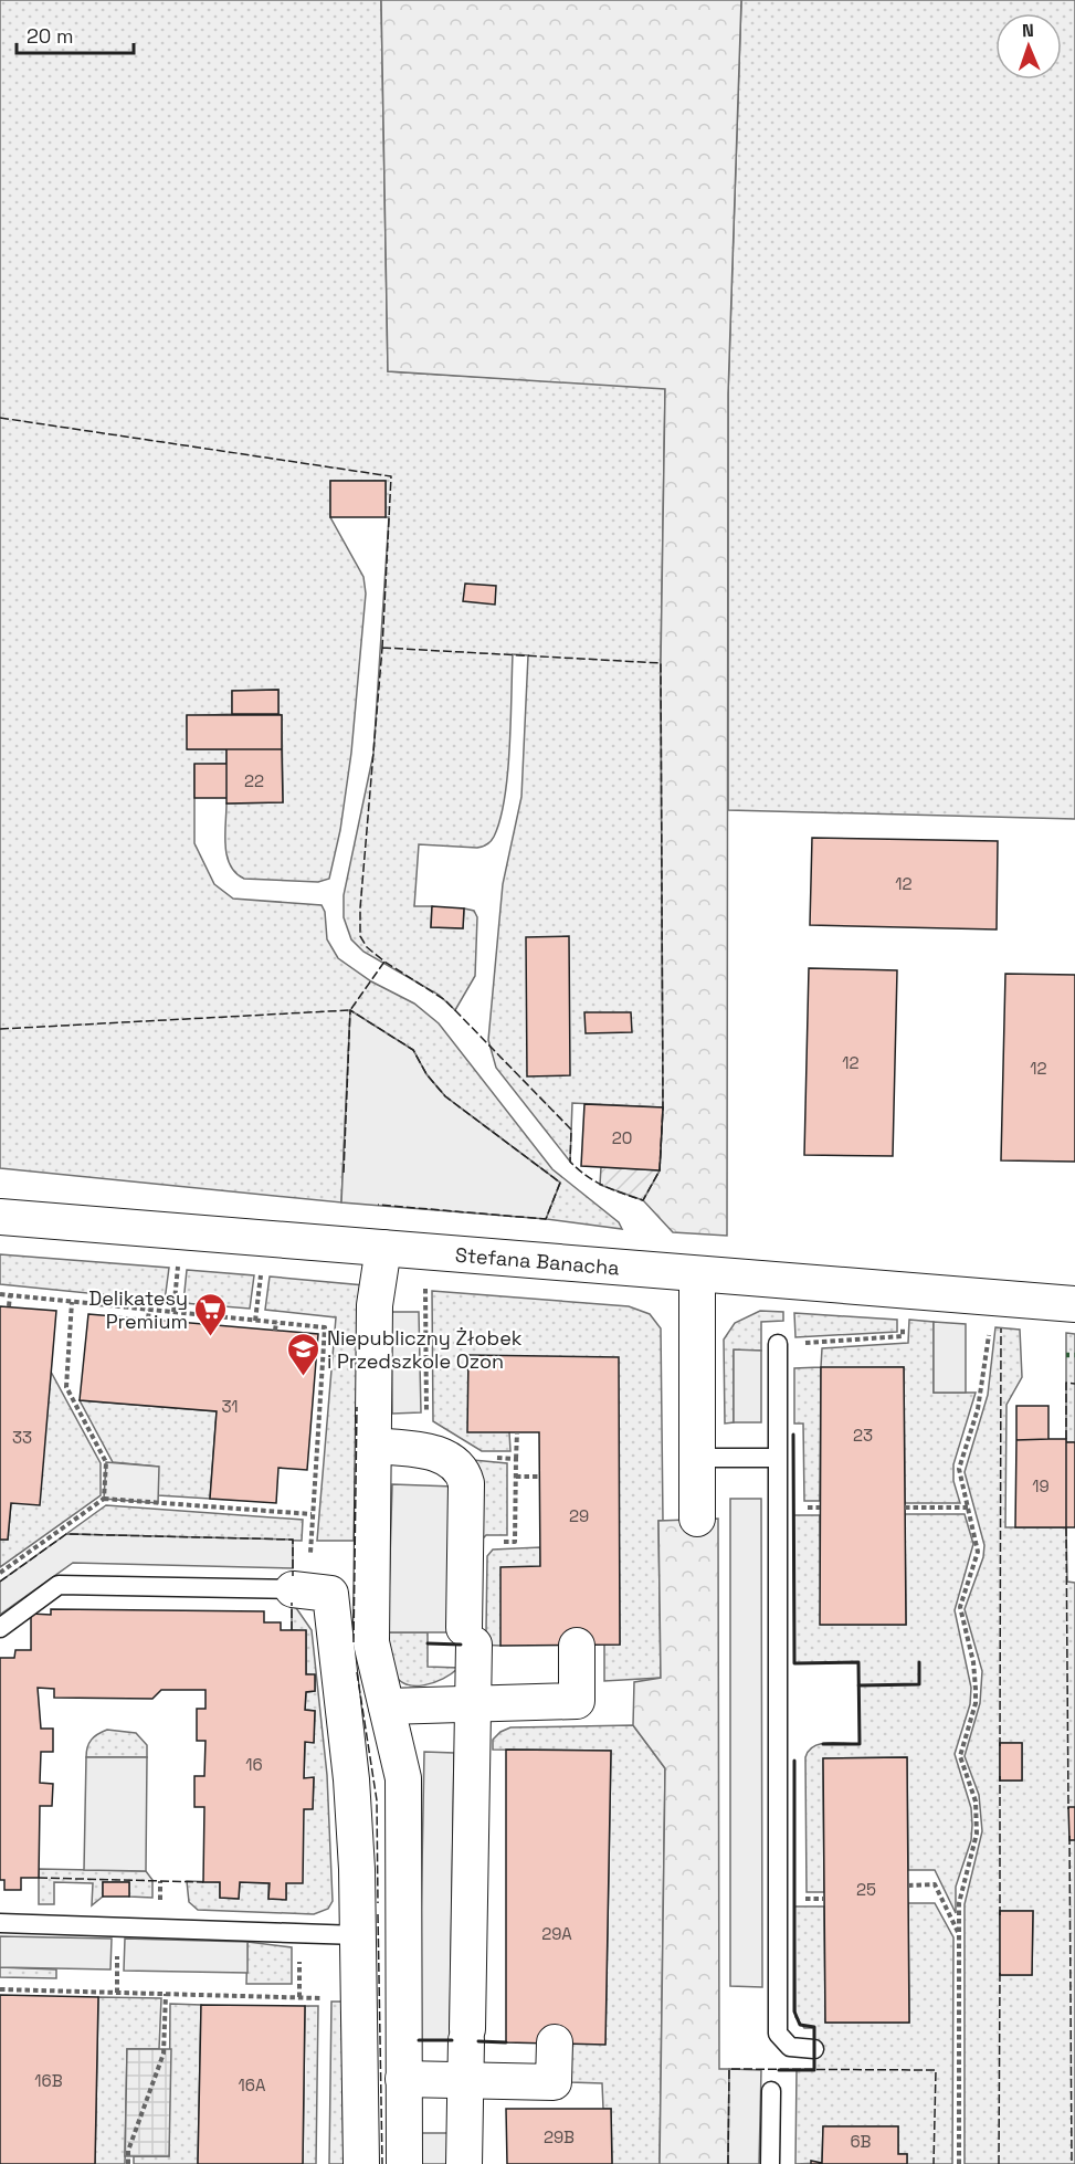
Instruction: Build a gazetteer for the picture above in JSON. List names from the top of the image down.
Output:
{
  "streets": {
    "street": ["Stefana Banacha"]
  },
  "places": {
    "supermarket": ["Delikatesy Premium"],
    "school or university": ["Niepubliczny Żłobek i Przedszkole Ozon"]
  },
  "house_numbers": [
    "22",
    "12",
    "12",
    "12",
    "20",
    "31",
    "23",
    "33",
    "19",
    "29",
    "16",
    "25",
    "29A",
    "16B",
    "16A",
    "29B",
    "6B"
  ],
  "scale_bar": "20 m",
  "north": "top"
}
